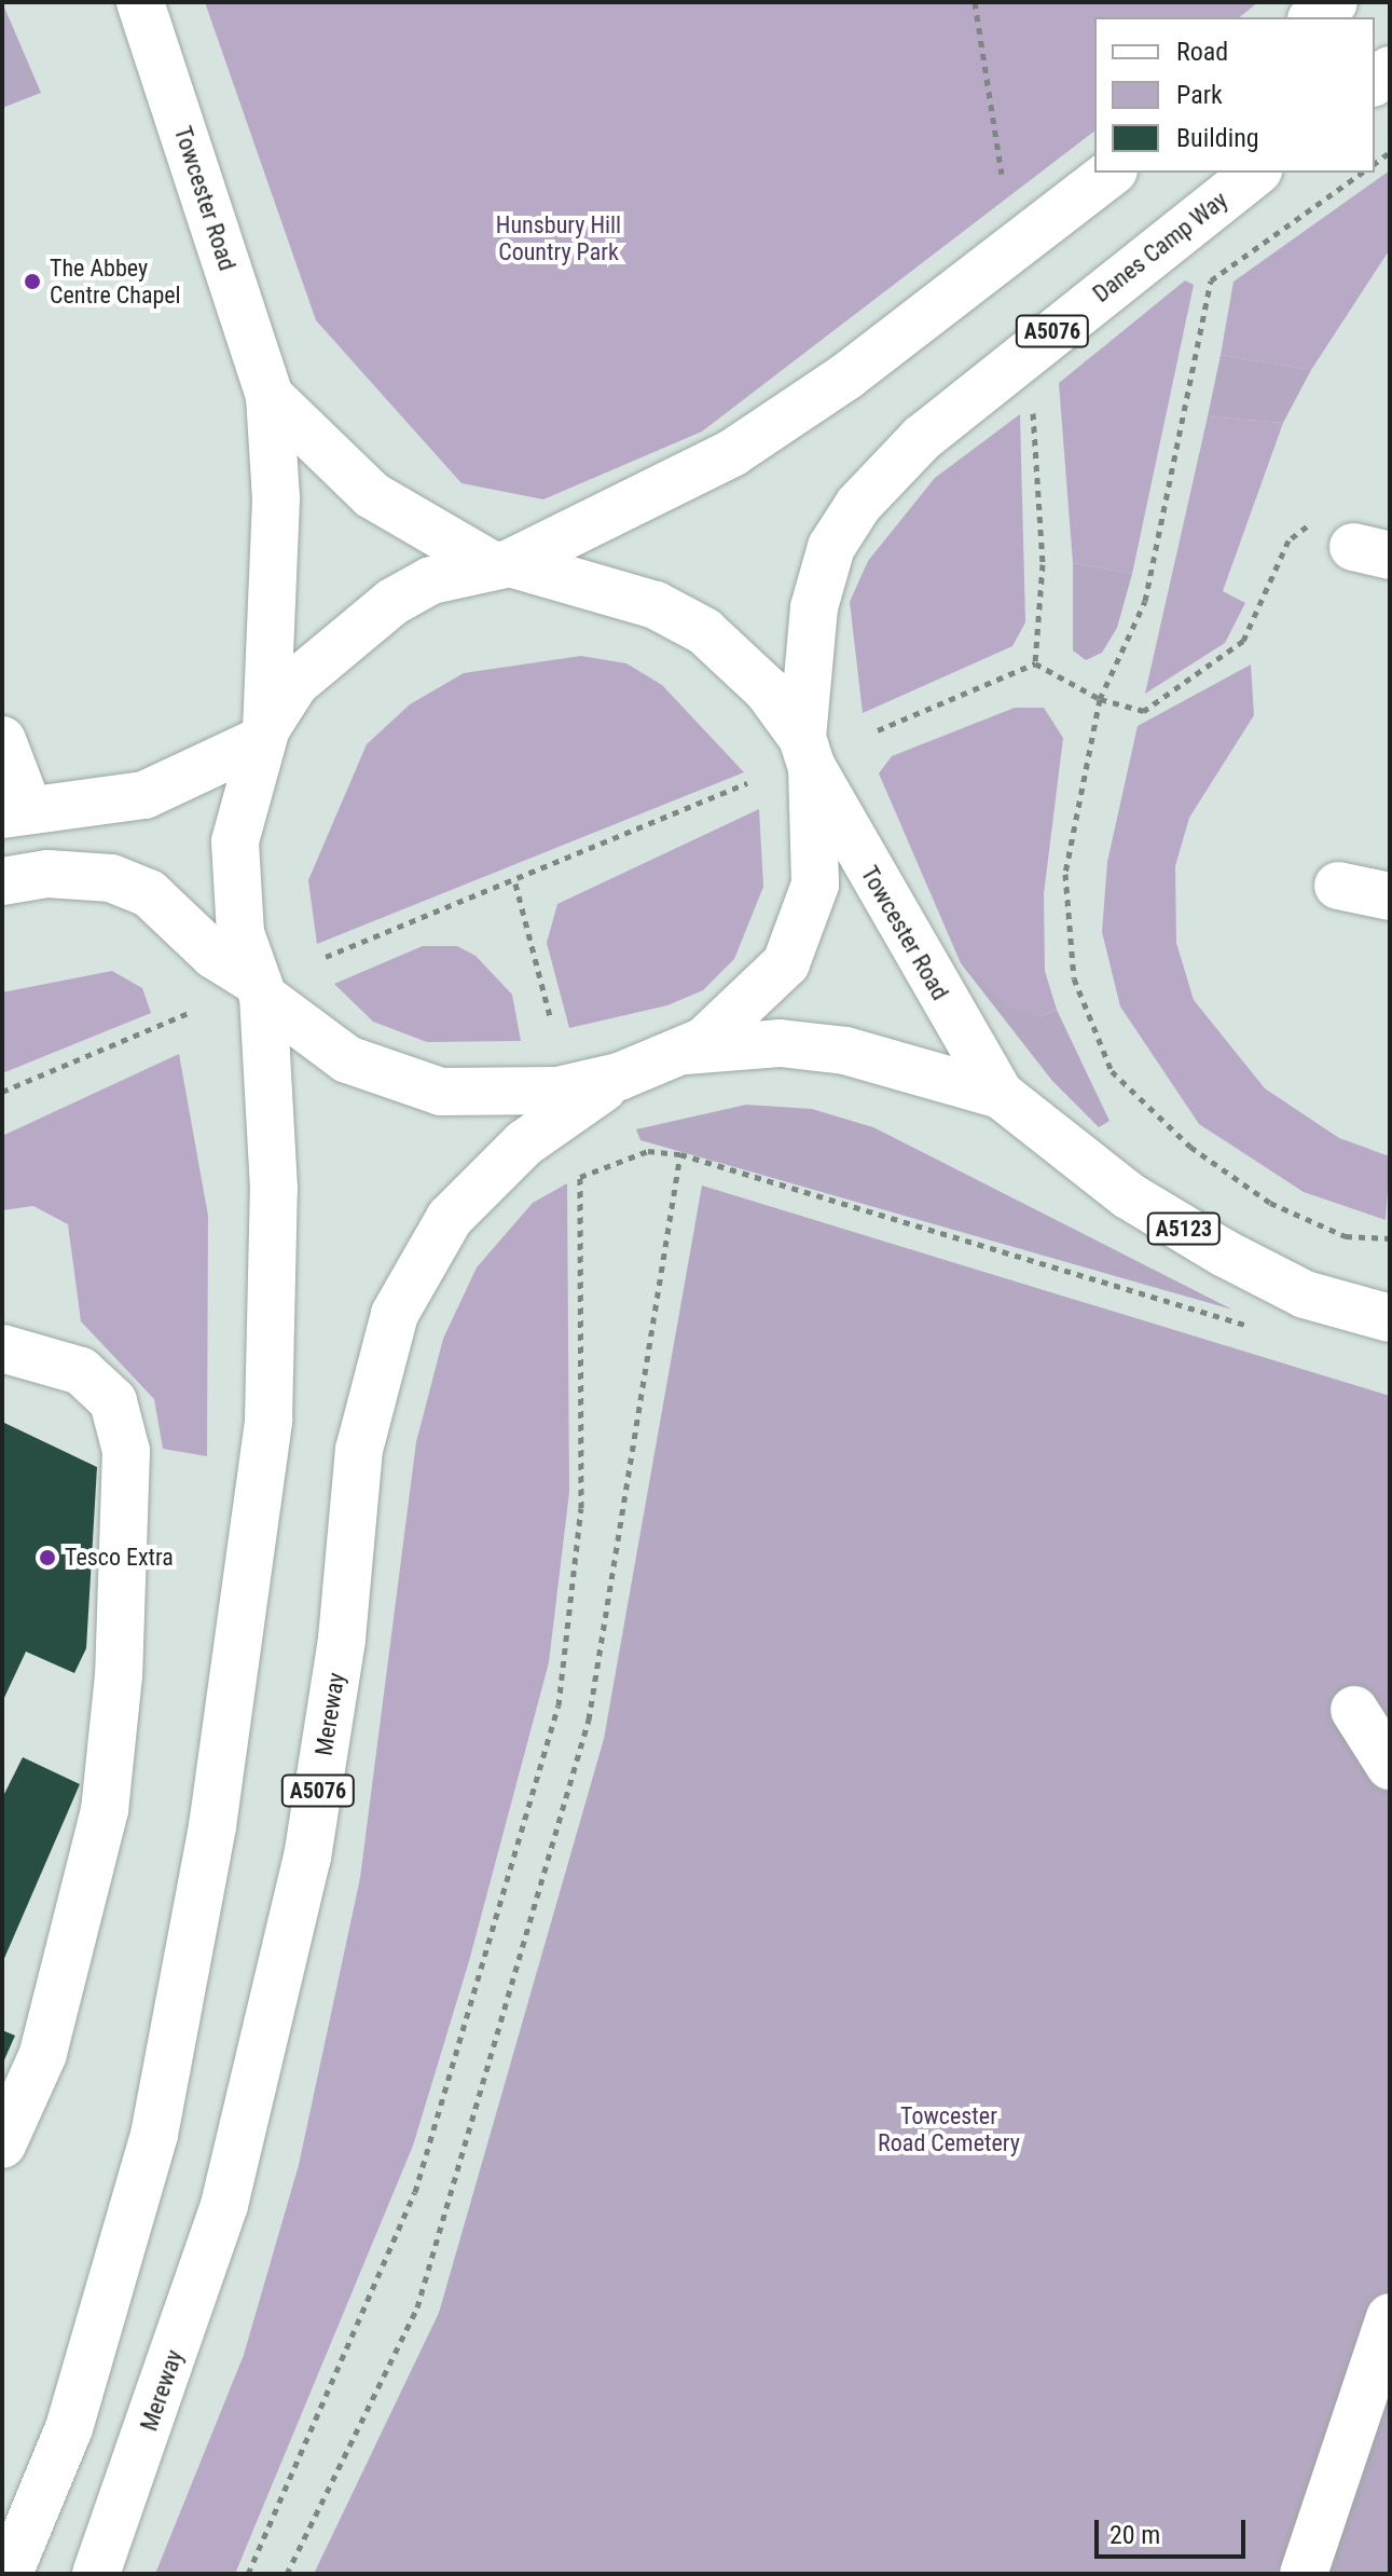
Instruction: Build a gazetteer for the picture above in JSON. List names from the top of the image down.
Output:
{
  "streets": {
    "main road": [
      "Towcester Road",
      "Danes Camp Way",
      "A5076",
      "A5123",
      "Mereway"
    ]
  },
  "crossings": [
    ["Towcester Road", "Danes Camp Way"]
  ],
  "parks": ["Hunsbury Hill Country Park", "Towcester Road Cemetery"],
  "places": ["The Abbey Centre Chapel", "Tesco Extra"],
  "legend": ["Road", "Park", "Building"],
  "scale_bar": "20 m"
}
